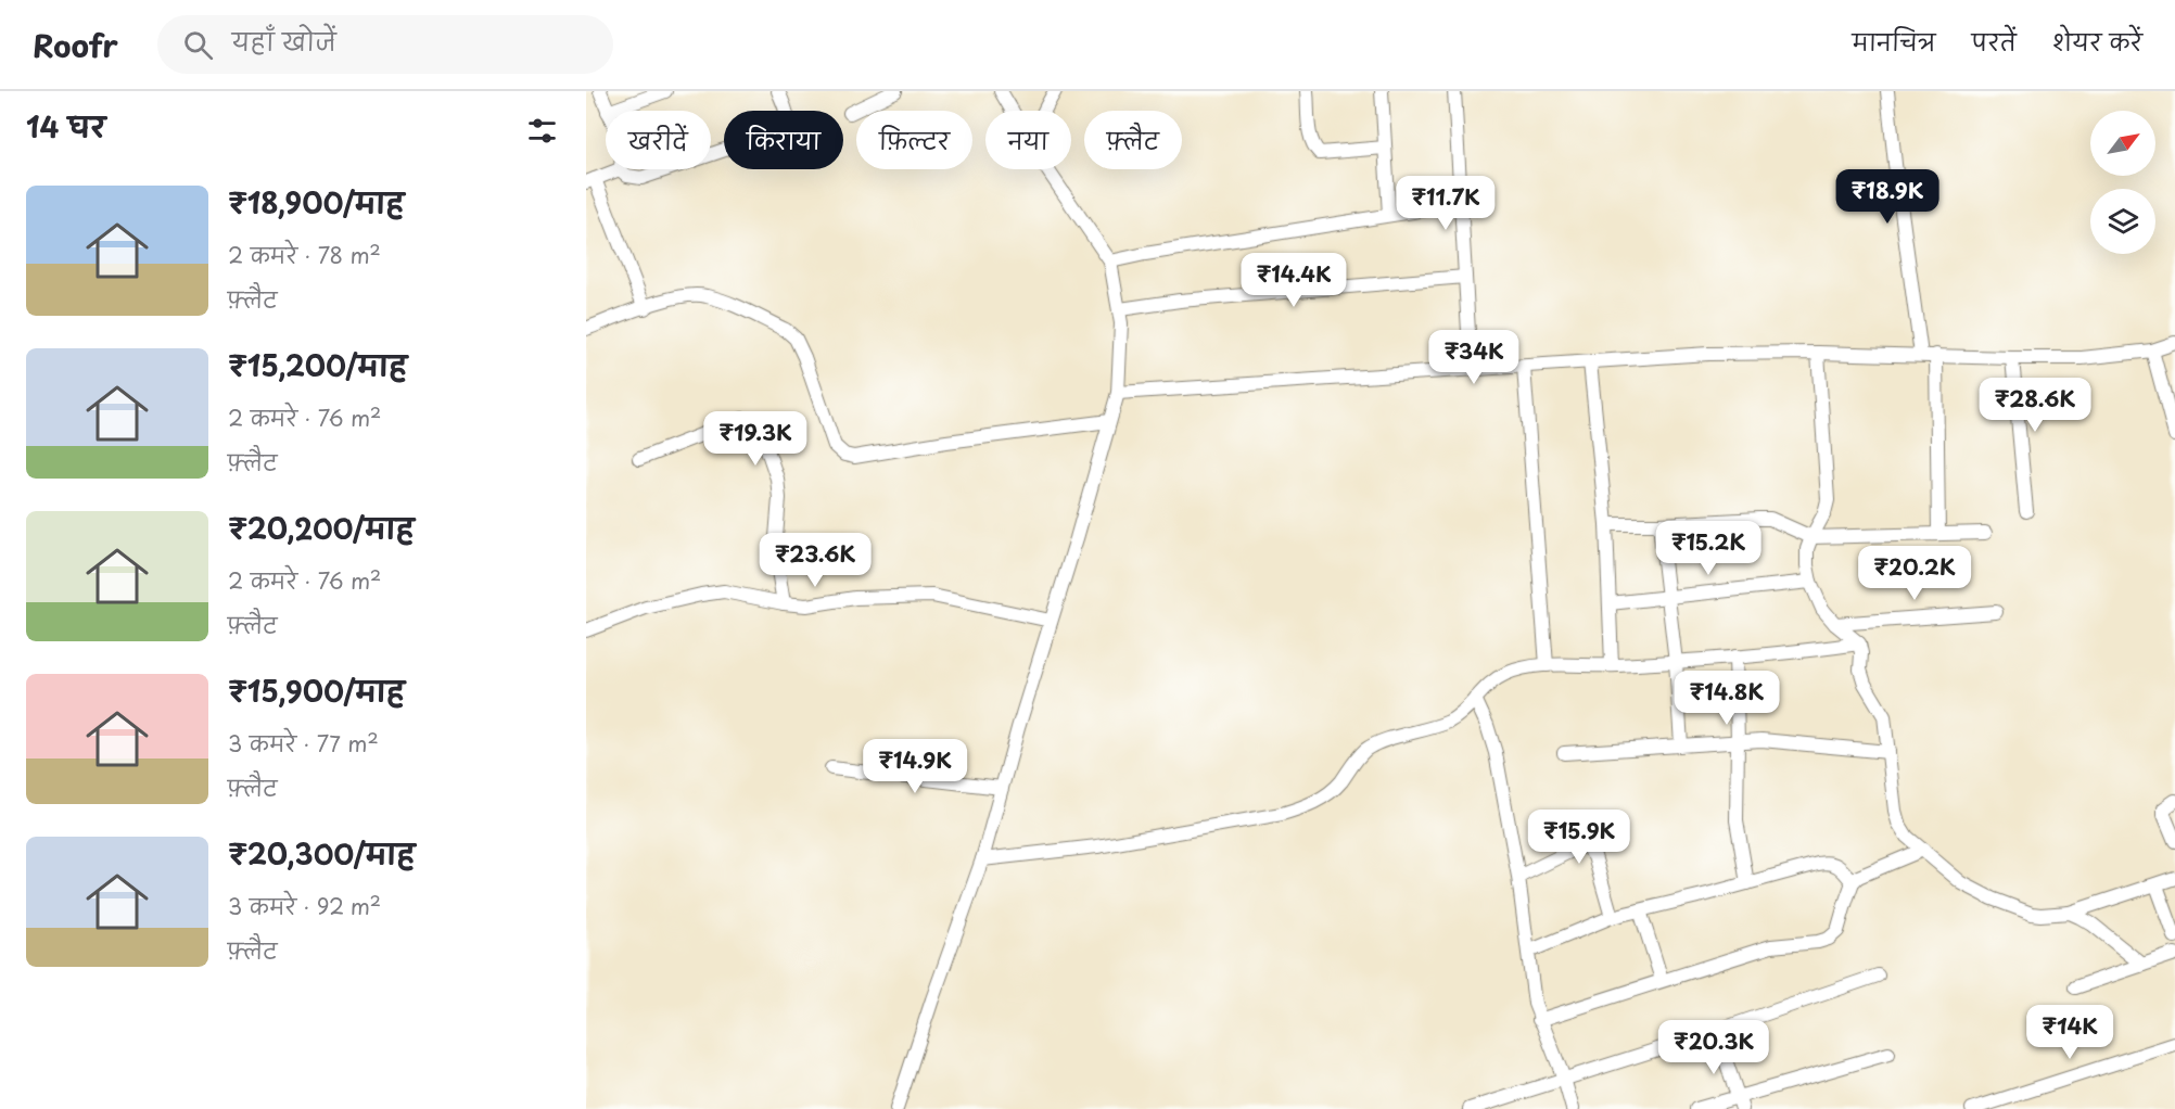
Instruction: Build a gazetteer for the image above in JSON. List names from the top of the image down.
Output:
{
  "north": "top right",
  "page": {
    "header": "Roofr",
    "search": "यहाँ खोजें",
    "nav": ["मानचित्र", "परतें", "शेयर करें"],
    "heading": "14 घर",
    "chip": [
      "खरीदें",
      "किराया",
      "फ़िल्टर",
      "नया",
      "फ़्लैट"
    ],
    "list": [
      {
        "name": "₹18,900/माह",
        "note": "2 कमरे · 78 m² · फ़्लैट"
      },
      {
        "name": "₹15,200/माह",
        "note": "2 कमरे · 76 m² · फ़्लैट"
      },
      {
        "name": "₹20,200/माह",
        "note": "2 कमरे · 76 m² · फ़्लैट"
      },
      {
        "name": "₹15,900/माह",
        "note": "3 कमरे · 77 m² · फ़्लैट"
      },
      {
        "name": "₹20,300/माह",
        "note": "3 कमरे · 92 m² · फ़्लैट"
      }
    ],
    "price": [
      "₹18.9K",
      "₹11.7K",
      "₹14.4K",
      "₹34K",
      "₹28.6K",
      "₹19.3K",
      "₹15.2K",
      "₹23.6K",
      "₹20.2K",
      "₹14.8K",
      "₹14.9K",
      "₹15.9K",
      "₹14K",
      "₹20.3K"
    ]
  }
}
